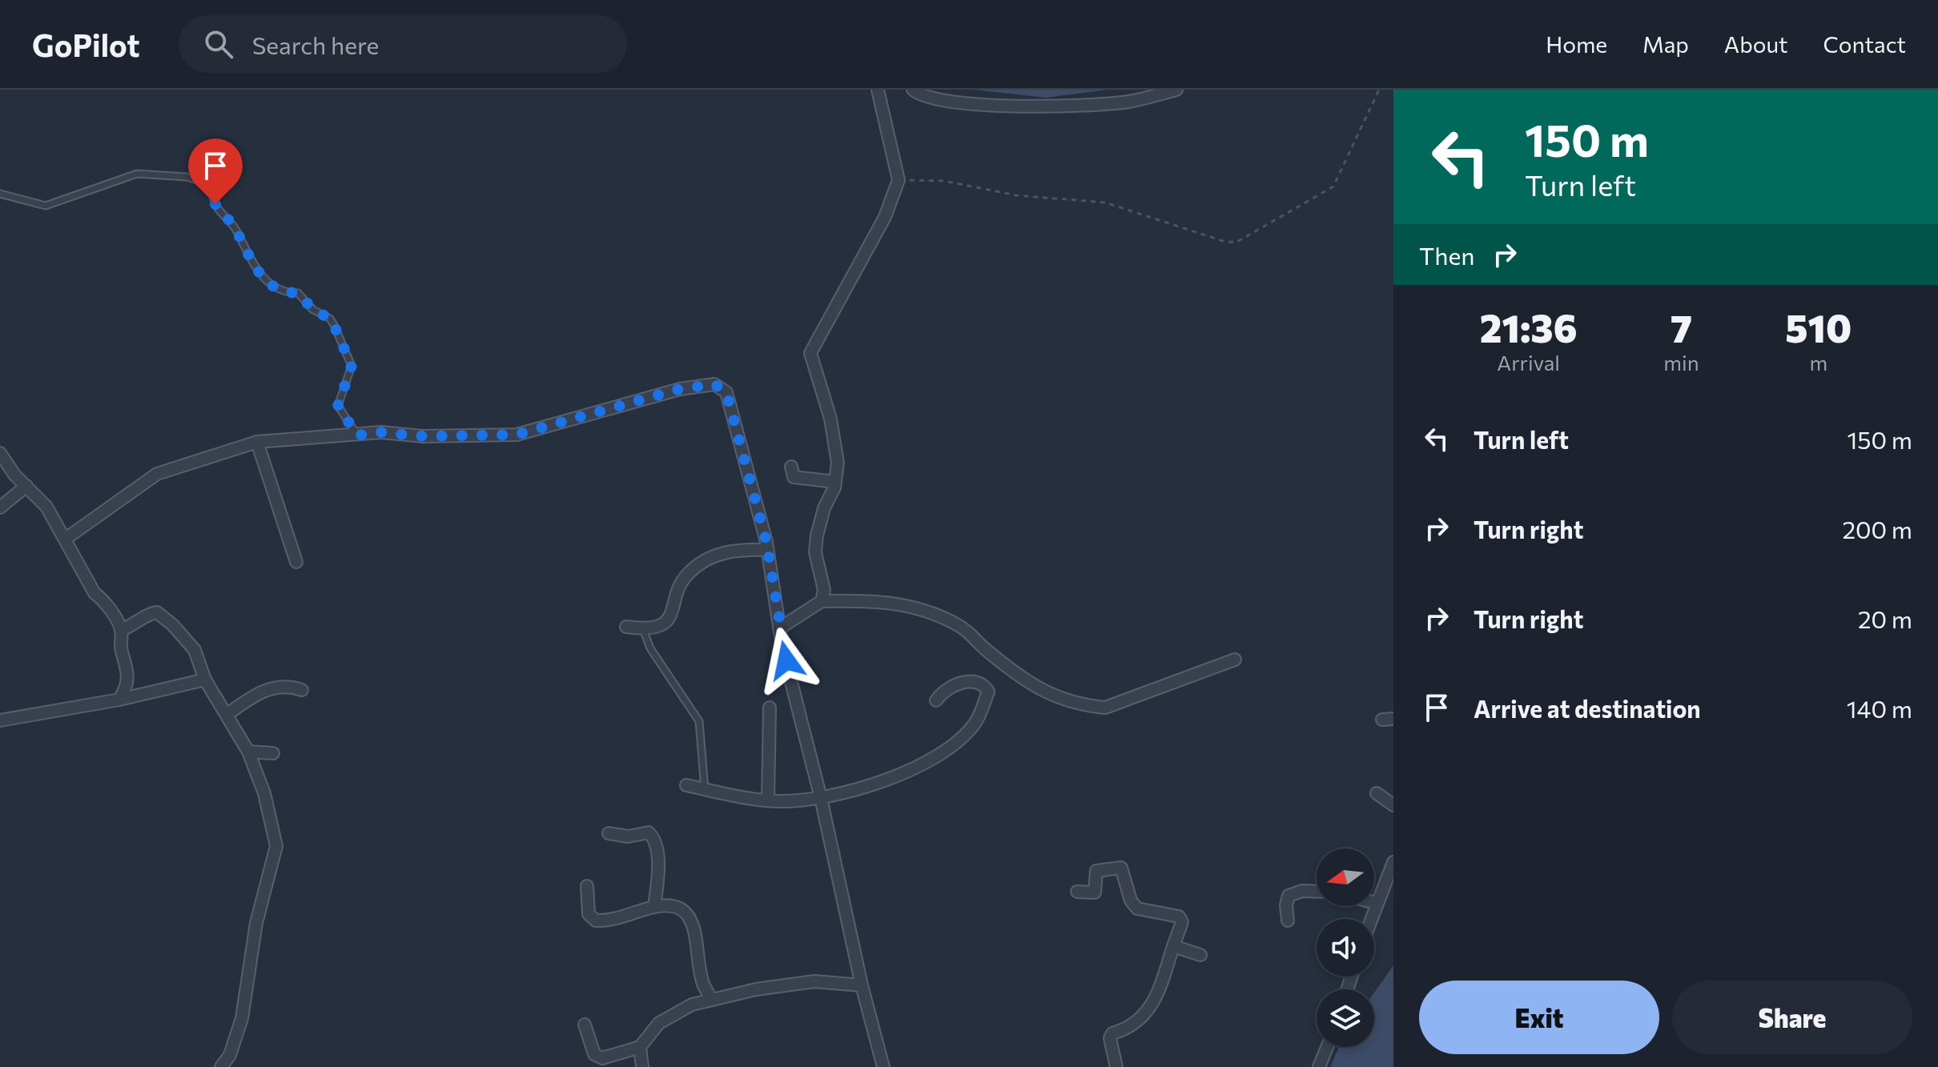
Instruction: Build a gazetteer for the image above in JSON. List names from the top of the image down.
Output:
{
  "north": "left",
  "page": {
    "header": "GoPilot",
    "search": "Search here",
    "nav": [
      "Home",
      "Map",
      "About",
      "Contact"
    ],
    "turn": ["150 m", "Turn left"],
    "then": "Then",
    "eta": [
      "21:36",
      "Arrival",
      "7",
      "min",
      "510",
      "m"
    ],
    "list": [
      {
        "name": "Turn left",
        "value": "150 m"
      },
      {
        "name": "Turn right",
        "value": "200 m"
      },
      {
        "name": "Turn right",
        "value": "20 m"
      },
      {
        "name": "Arrive at destination",
        "value": "140 m"
      }
    ],
    "buttons": ["Exit", "Share"]
  }
}
